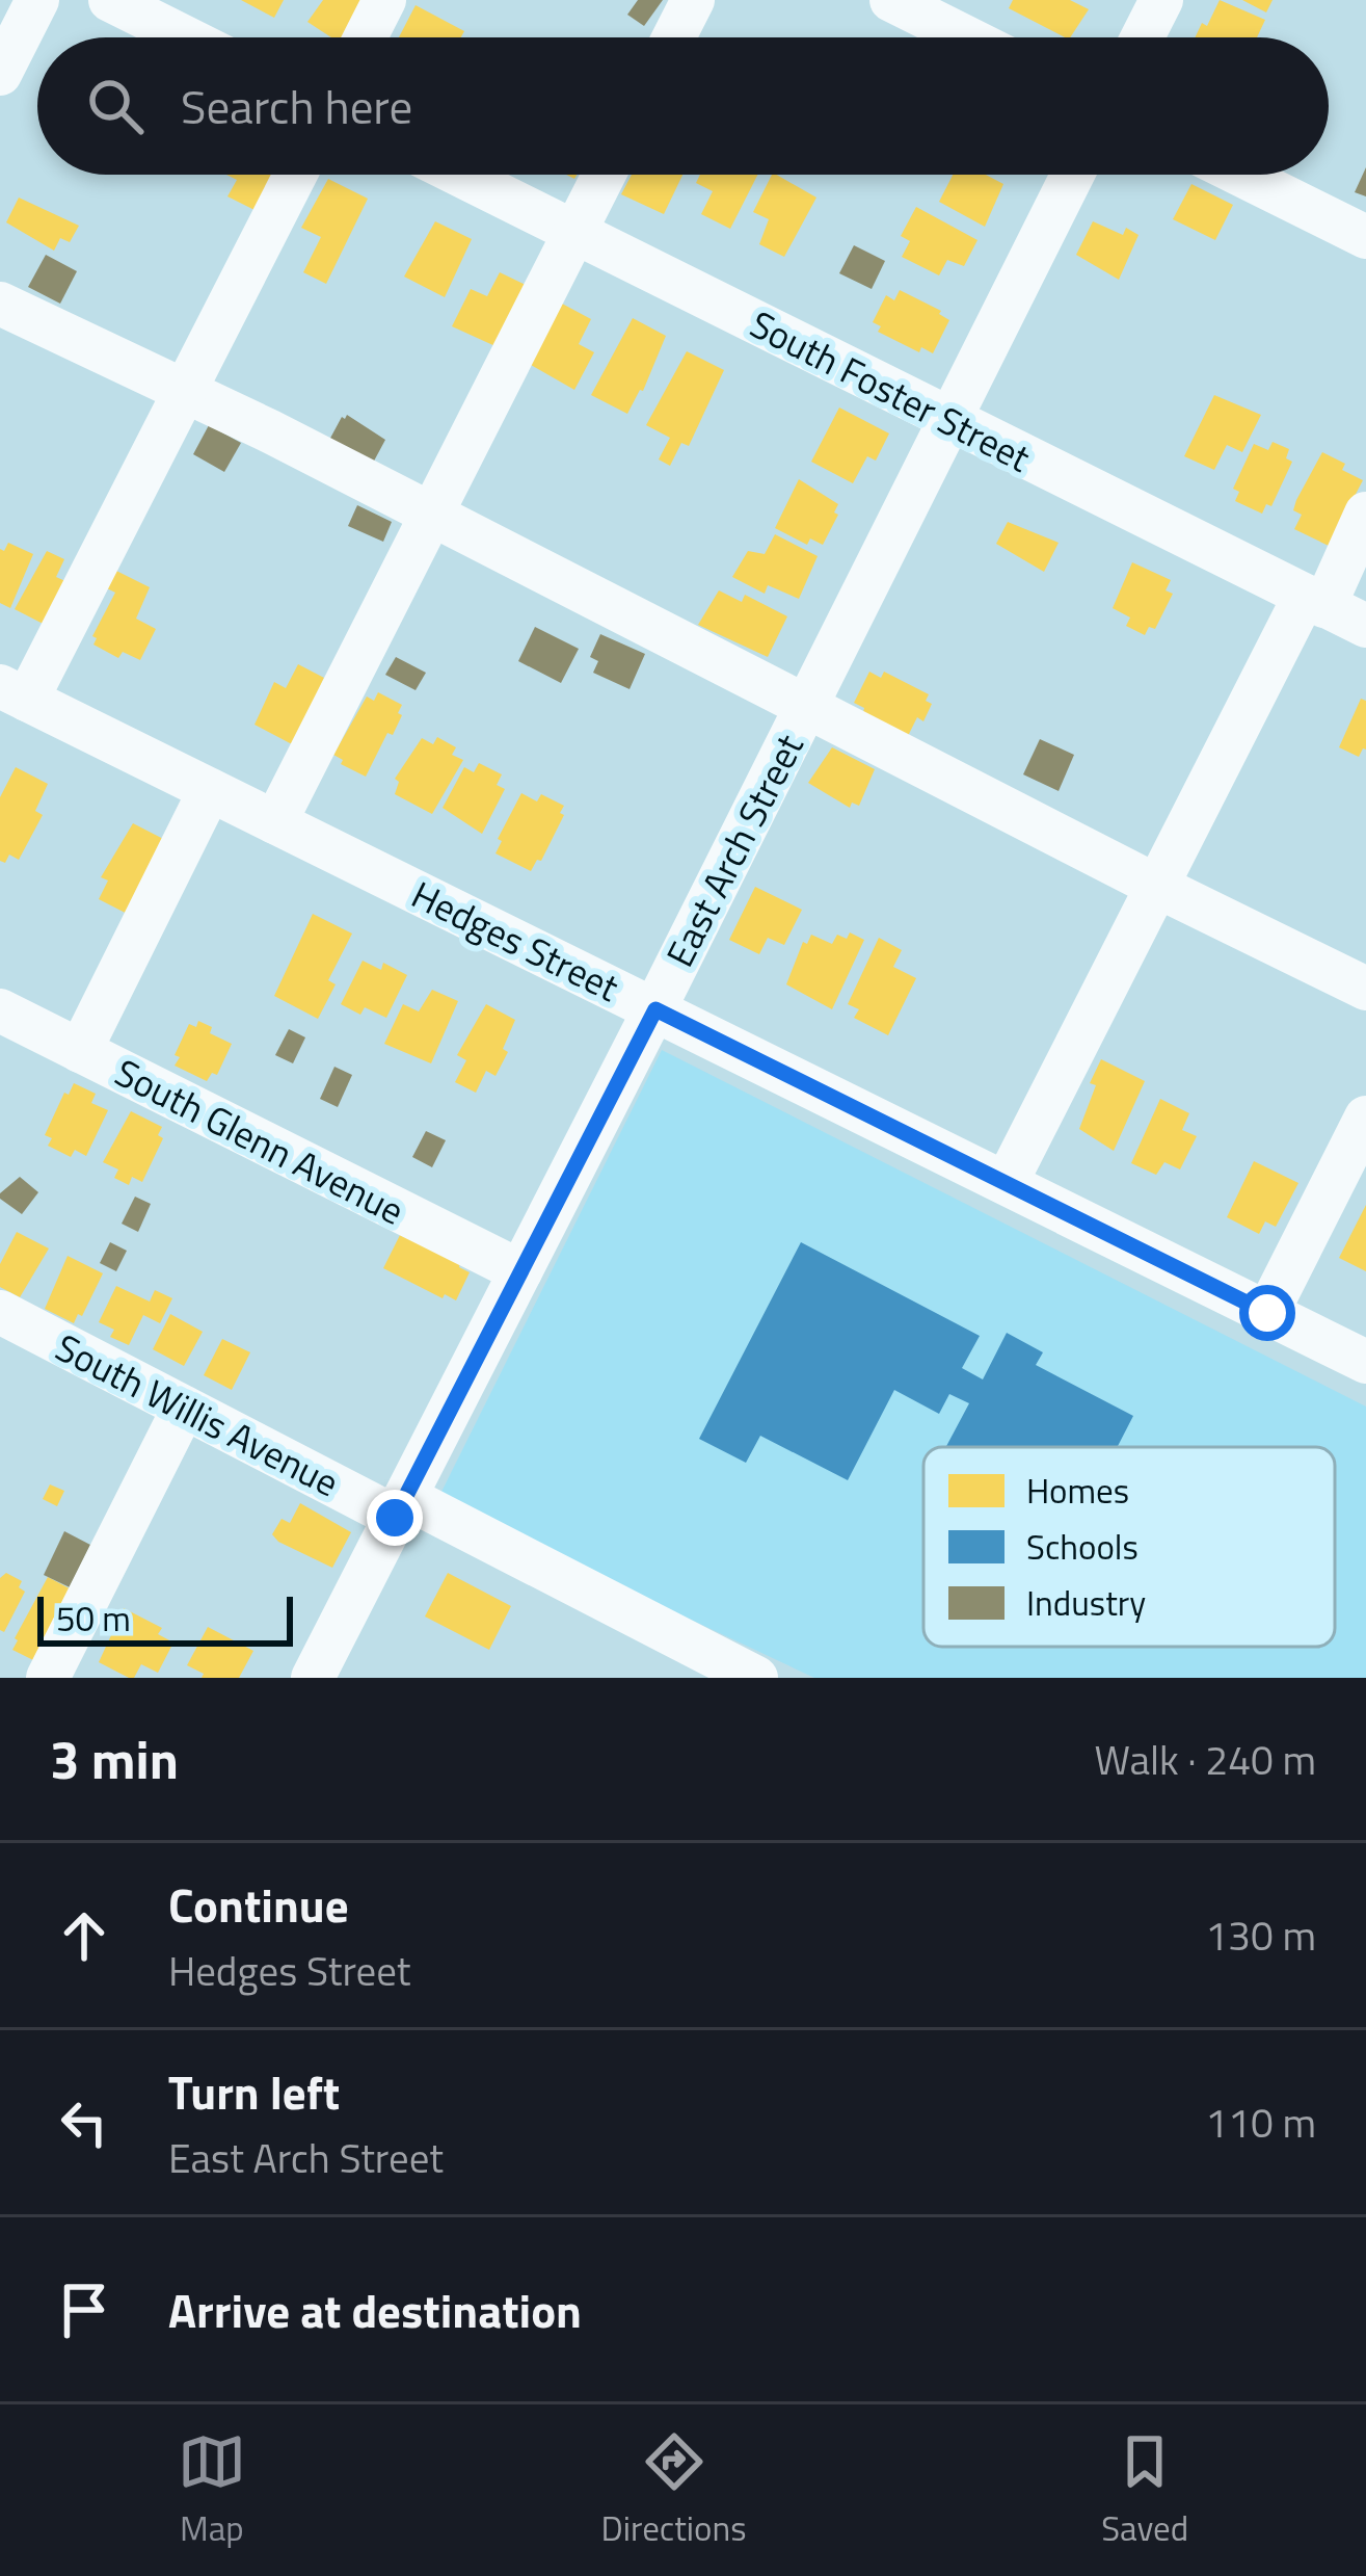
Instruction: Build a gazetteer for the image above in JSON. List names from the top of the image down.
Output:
{
  "streets": {
    "street": [
      "South Foster Street",
      "East Arch Street",
      "Hedges Street",
      "South Glenn Avenue",
      "South Willis Avenue"
    ]
  },
  "crossings": [
    ["South Foster Street", "East Arch Street"],
    ["East Arch Street", "Hedges Street"],
    ["East Arch Street", "South Glenn Avenue"],
    ["East Arch Street", "South Willis Avenue"]
  ],
  "legend": ["Homes", "Schools", "Industry"],
  "scale_bar": "50 m",
  "page": {
    "search": "Search here",
    "scale": "50 m",
    "heading": ["3 min", "Walk · 240 m"],
    "list": [
      ["Continue", "Hedges Street", "130 m"],
      ["Turn left", "East Arch Street", "110 m"],
      "Arrive at destination"
    ],
    "nav": ["Map", "Directions", "Saved"]
  }
}
